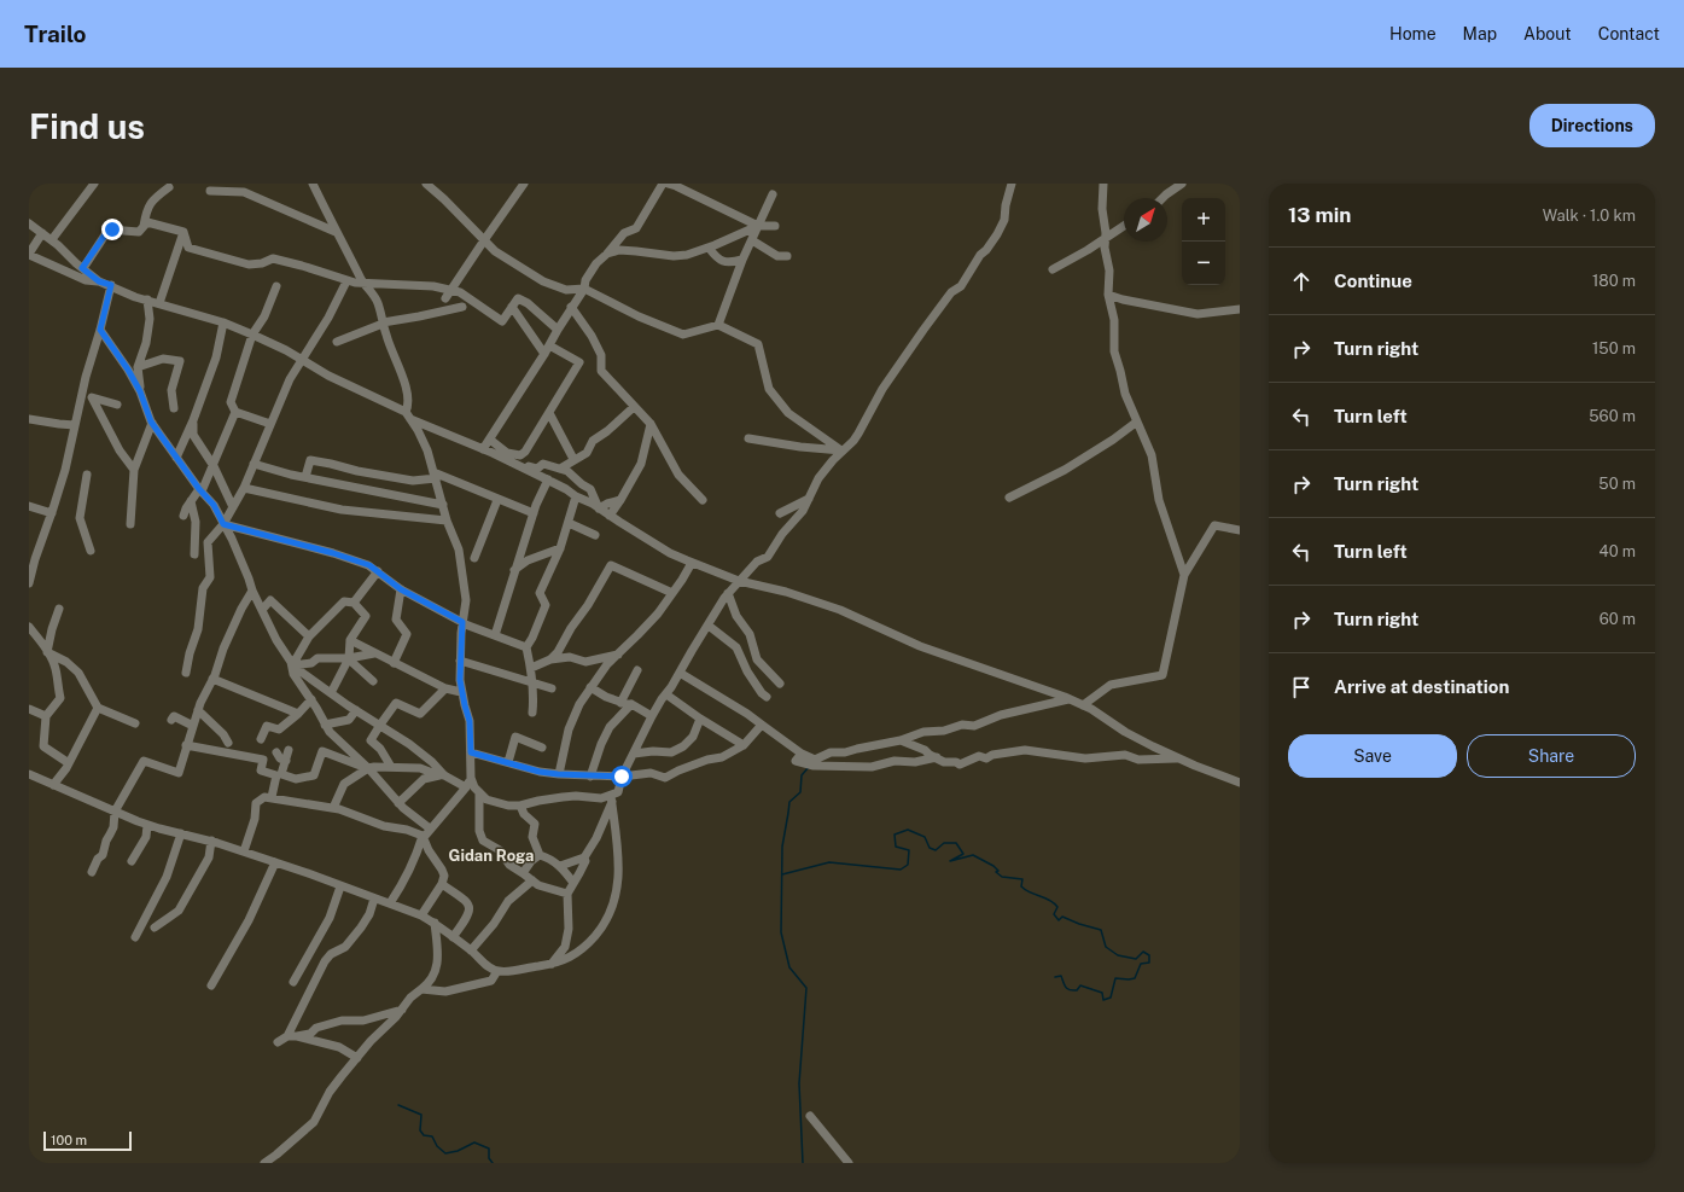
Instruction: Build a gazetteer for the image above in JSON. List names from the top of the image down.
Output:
{
  "districts": ["Gidan Roga"],
  "scale_bar": "100 m",
  "north": "top right",
  "page": {
    "header": "Trailo",
    "nav": [
      "Home",
      "Map",
      "About",
      "Contact"
    ],
    "buttons": [
      "Directions",
      ["Save", "Share"]
    ],
    "title": "Find us",
    "heading": ["13 min", "Walk · 1.0 km"],
    "map_buttons": ["+", "−"],
    "list": [
      ["Continue", "180 m"],
      ["Turn right", "150 m"],
      ["Turn left", "560 m"],
      ["Turn right", "50 m"],
      ["Turn left", "40 m"],
      ["Turn right", "60 m"],
      "Arrive at destination"
    ],
    "scale": "100 m"
  }
}
